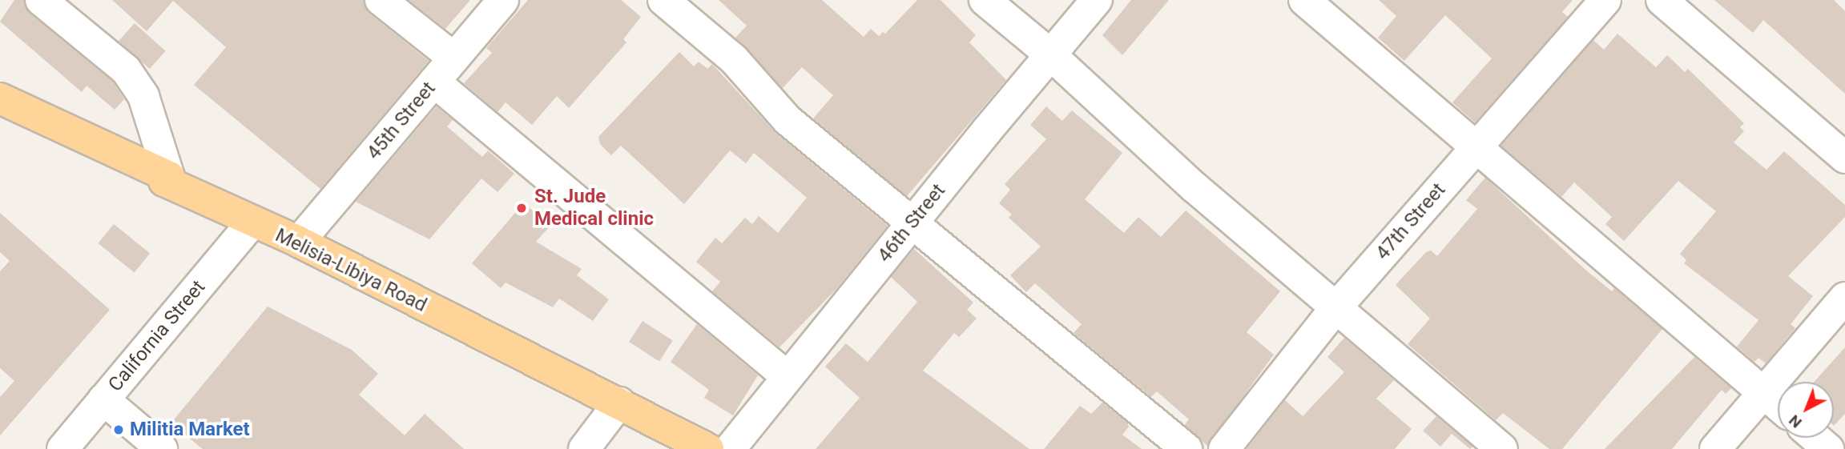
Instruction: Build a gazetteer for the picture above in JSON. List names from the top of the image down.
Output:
{
  "streets": {
    "main road": ["Melisia-Libiya Road"],
    "street": [
      "45th Street",
      "47th Street",
      "46th Street",
      "California Street"
    ]
  },
  "crossings": [
    ["45th Street", "Melisia-Libiya Road"],
    ["Melisia-Libiya Road", "California Street"]
  ],
  "places": ["St. Jude Medical clinic", "Militia Market"],
  "north": "bottom left"
}
